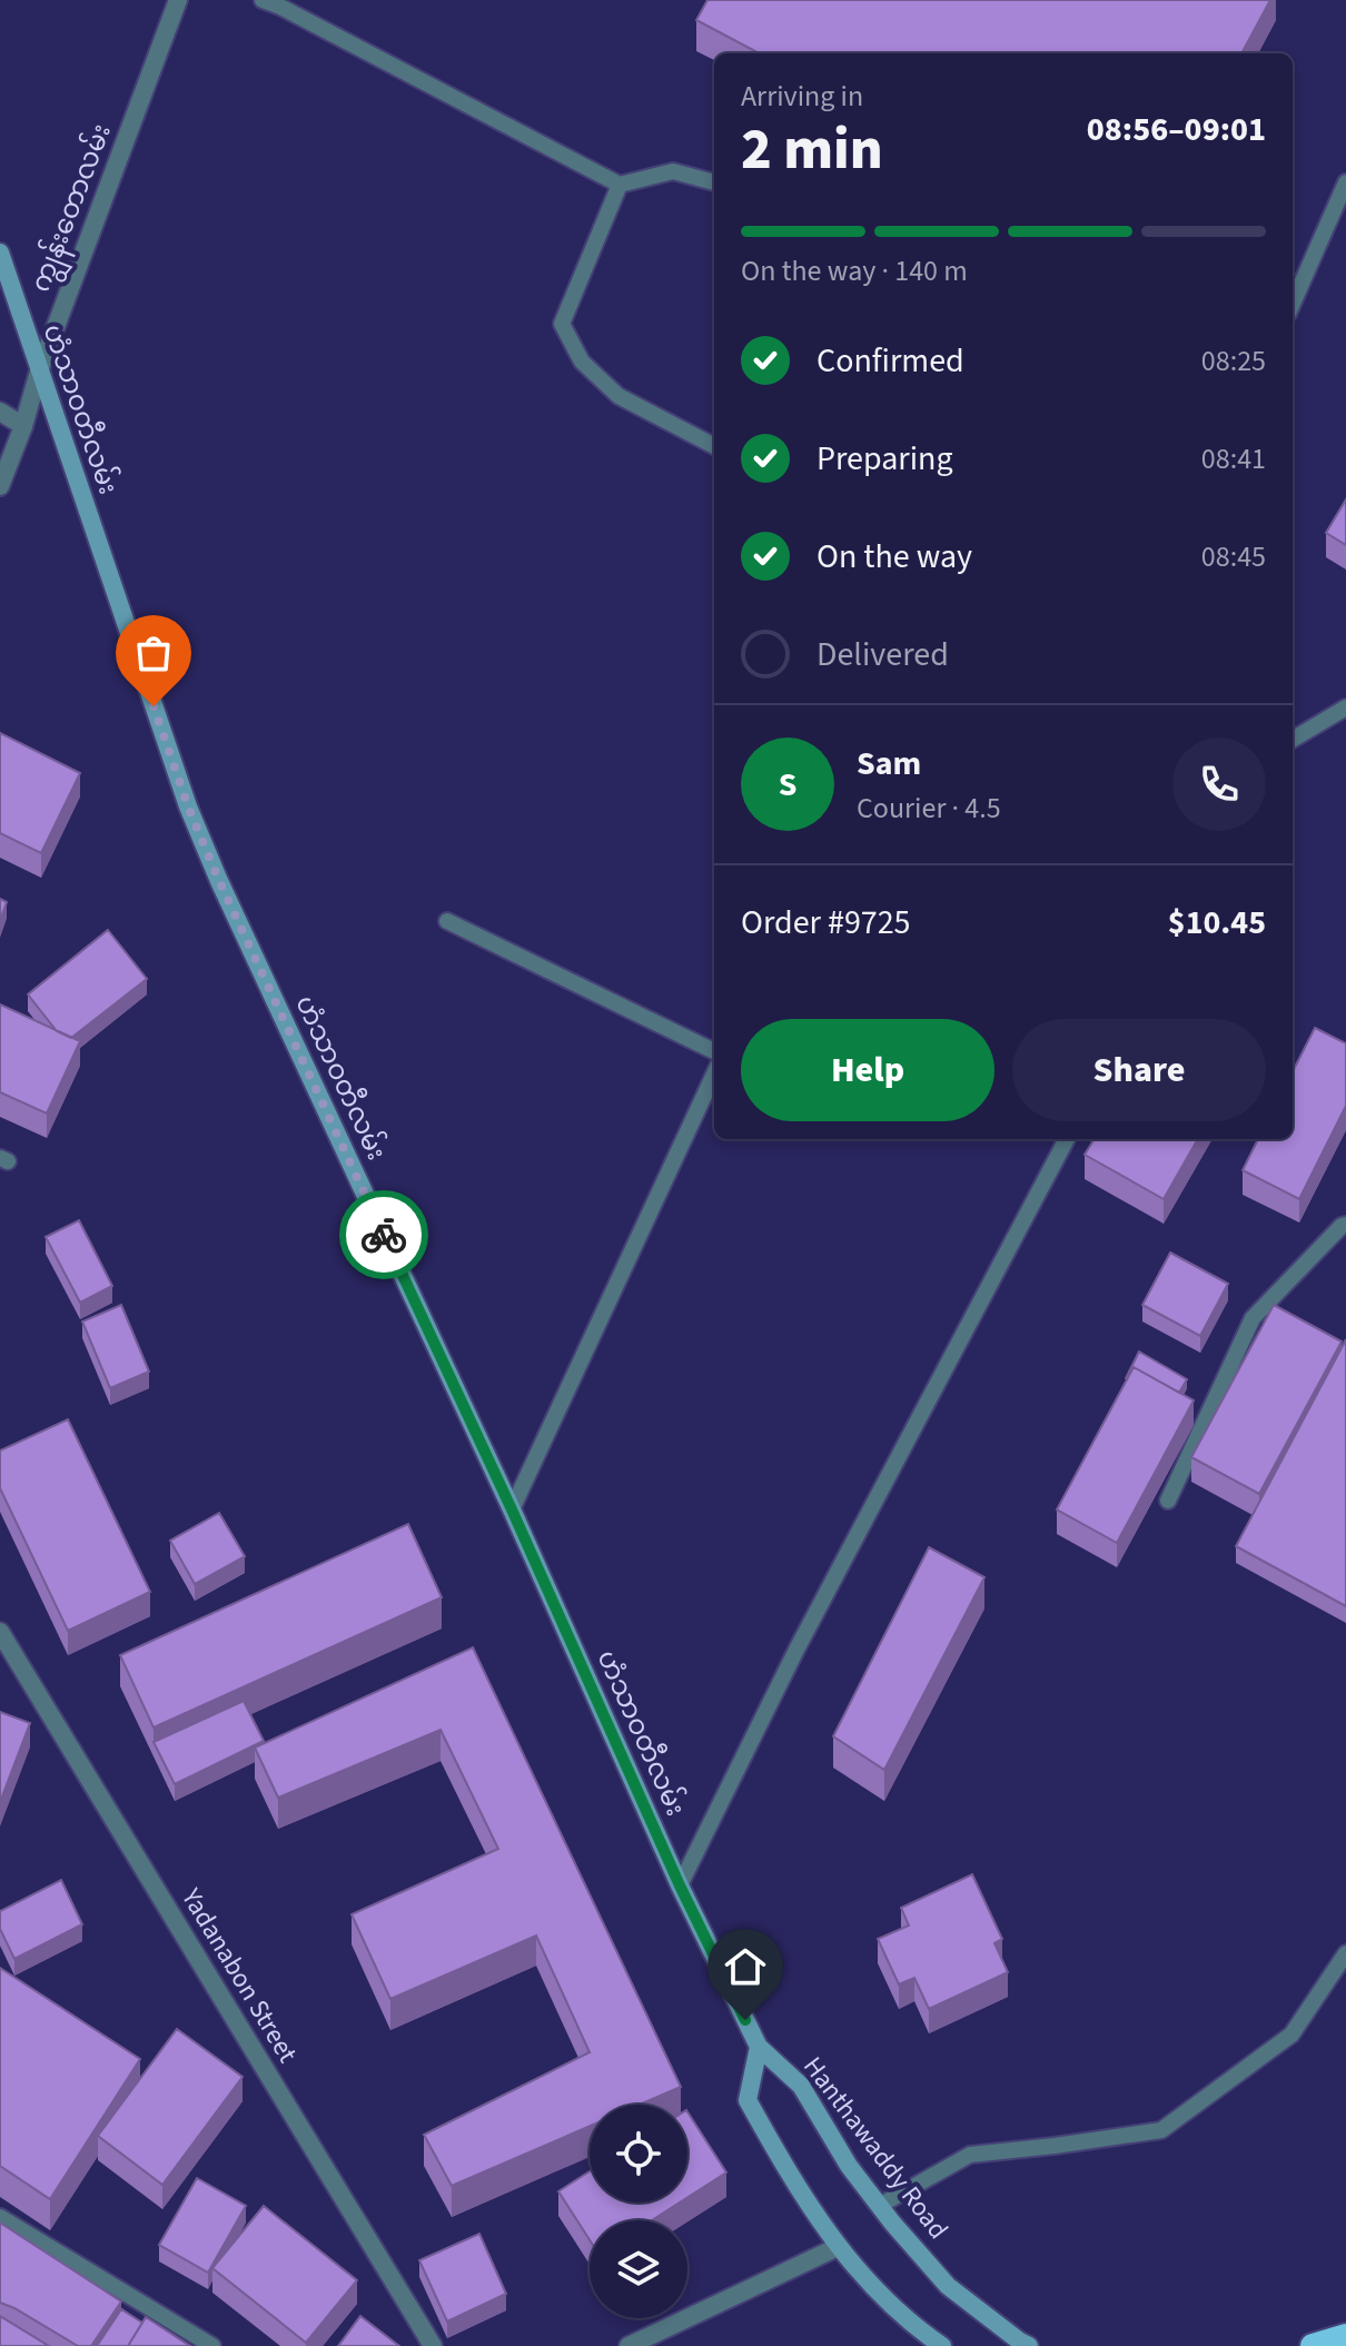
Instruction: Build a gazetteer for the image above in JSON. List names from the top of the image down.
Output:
{
  "streets": {
    "main road": ["ဟံသာဝတီလမ်း", "Hanthawaddy Road"],
    "street": ["ကျွန်းတောလမ်း", "Yadanabon Street"]
  },
  "crossings": [
    ["ကျွန်းတောလမ်း", "ဟံသာဝတီလမ်း"],
    ["ဟံသာဝတီလမ်း", "Hanthawaddy Road"]
  ],
  "page": {
    "heading": ["2 min", "Arriving in", "08:56–09:01"],
    "panel": [
      "Sam",
      "Courier · 4.5",
      "Order #9725",
      "$10.45"
    ],
    "bar": "On the way · 140 m",
    "list": [
      ["Confirmed", "08:25"],
      ["Preparing", "08:41"],
      ["On the way", "08:45"],
      "Delivered"
    ],
    "round": "S",
    "buttons": ["Help", "Share"]
  }
}
